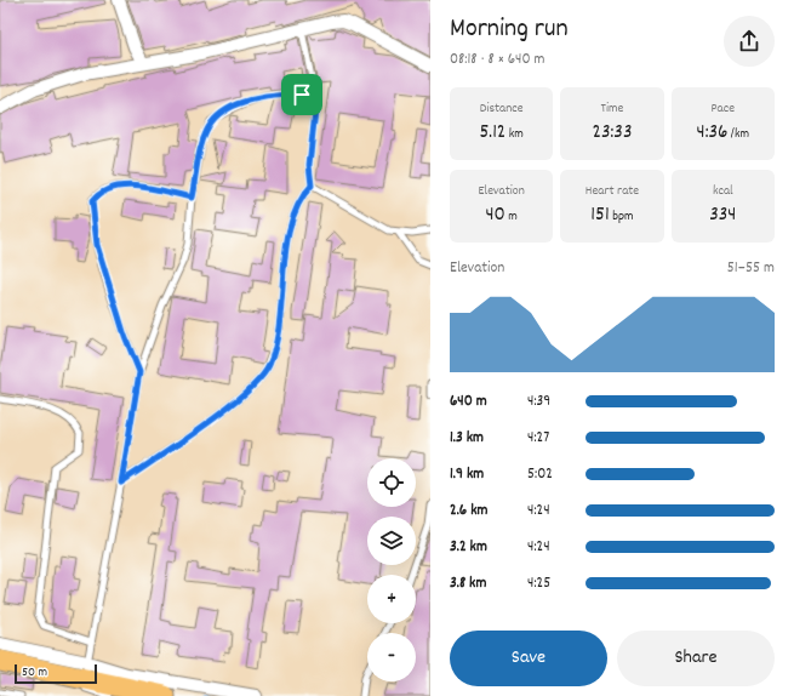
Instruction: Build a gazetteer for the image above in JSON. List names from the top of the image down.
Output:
{
  "scale_bar": "50 m",
  "page": {
    "heading": ["Morning run", "08:18 · 8 × 640 m"],
    "stats": [
      ["Distance", "5.12 km"],
      ["Time", "23:33"],
      ["Pace", "4:36 /km"],
      ["Elevation", "40 m"],
      ["Heart rate", "151 bpm"],
      ["kcal", "334"]
    ],
    "chart": ["Elevation", "51–55 m"],
    "list": [
      {
        "name": "640 m",
        "note": "4:39"
      },
      {
        "name": "1.3 km",
        "note": "4:27"
      },
      {
        "name": "1.9 km",
        "note": "5:02"
      },
      {
        "name": "2.6 km",
        "note": "4:24"
      },
      {
        "name": "3.2 km",
        "note": "4:24"
      },
      {
        "name": "3.8 km",
        "note": "4:25"
      }
    ],
    "map_buttons": ["+", "−"],
    "buttons": ["Save", "Share"],
    "scale": "50 m"
  }
}
